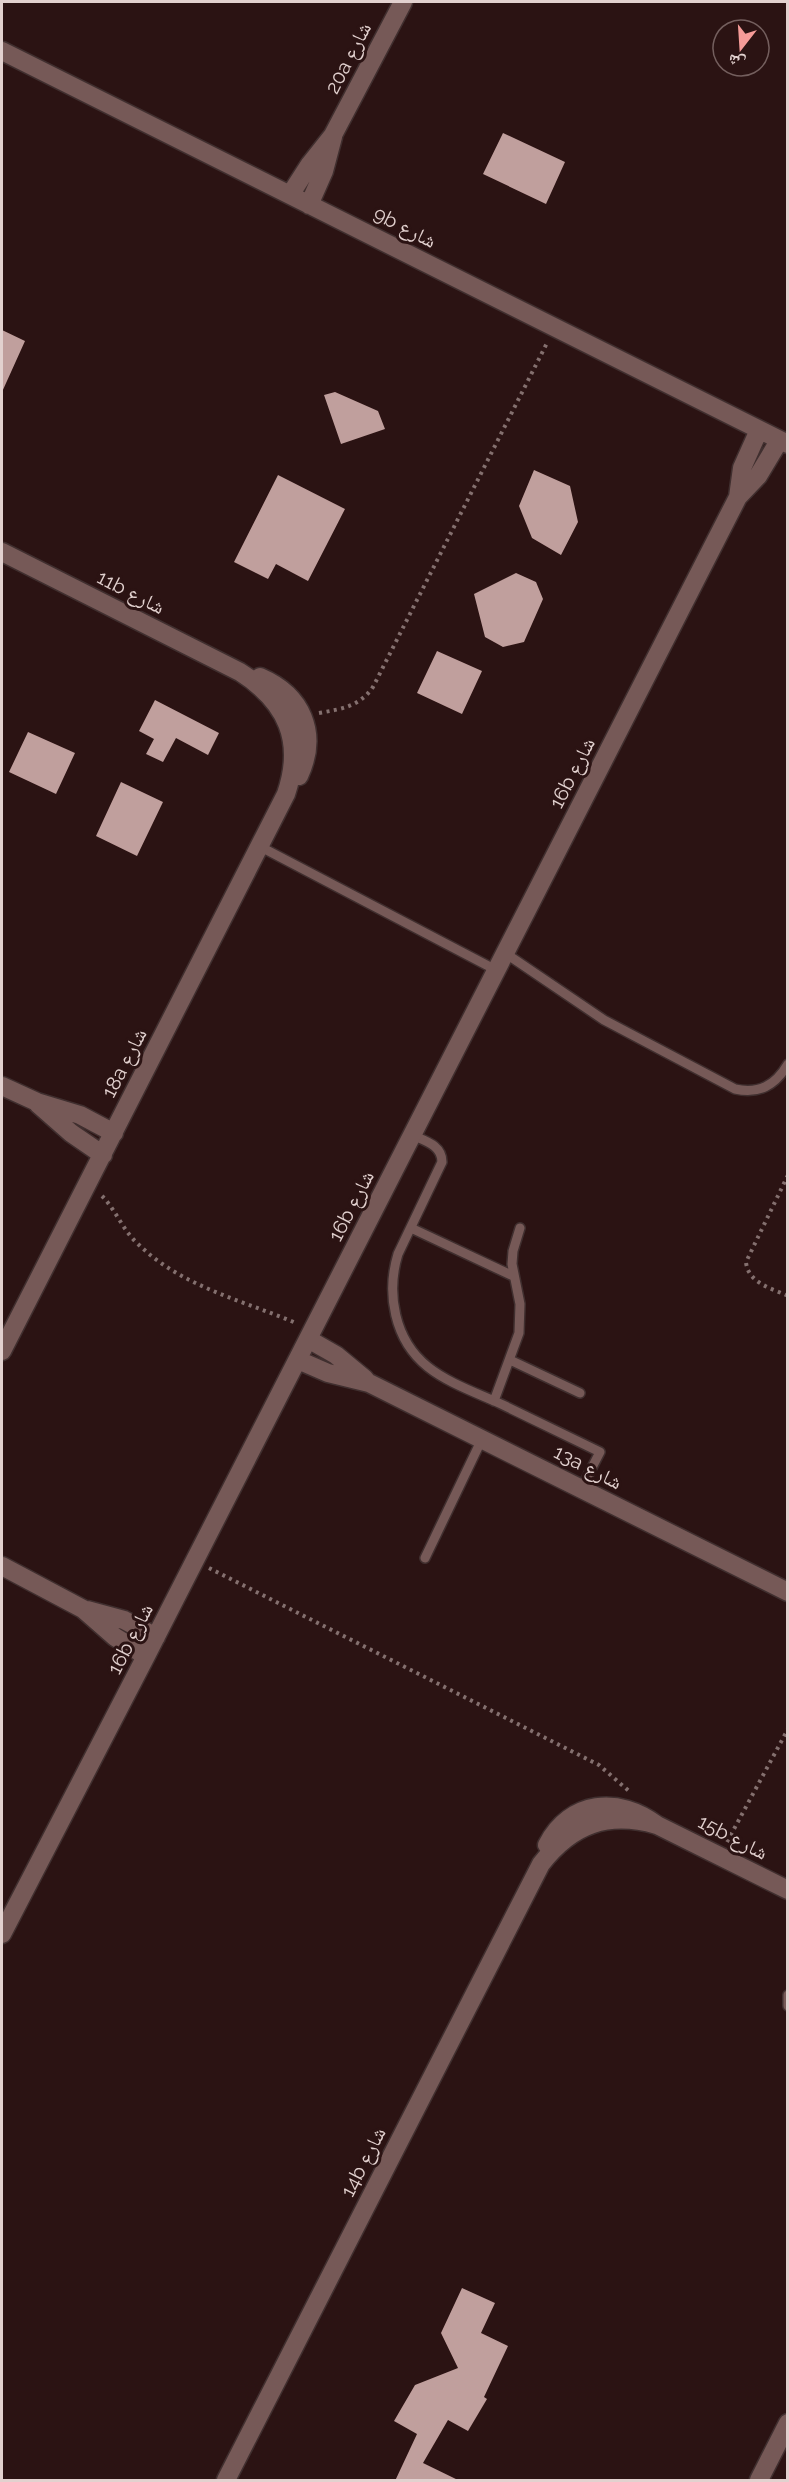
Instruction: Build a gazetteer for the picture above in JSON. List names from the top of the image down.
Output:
{
  "streets": {
    "street": [
      "20a شارع",
      "9b شارع",
      "11b شارع",
      "16b شارع",
      "18a شارع",
      "13a شارع",
      "15b شارع",
      "14b شارع"
    ]
  },
  "crossings": [
    ["20a شارع", "9b شارع"],
    ["9b شارع", "16b شارع"],
    ["11b شارع", "18a شارع"],
    ["16b شارع", "13a شارع"],
    ["15b شارع", "14b شارع"]
  ],
  "north": "bottom"
}
